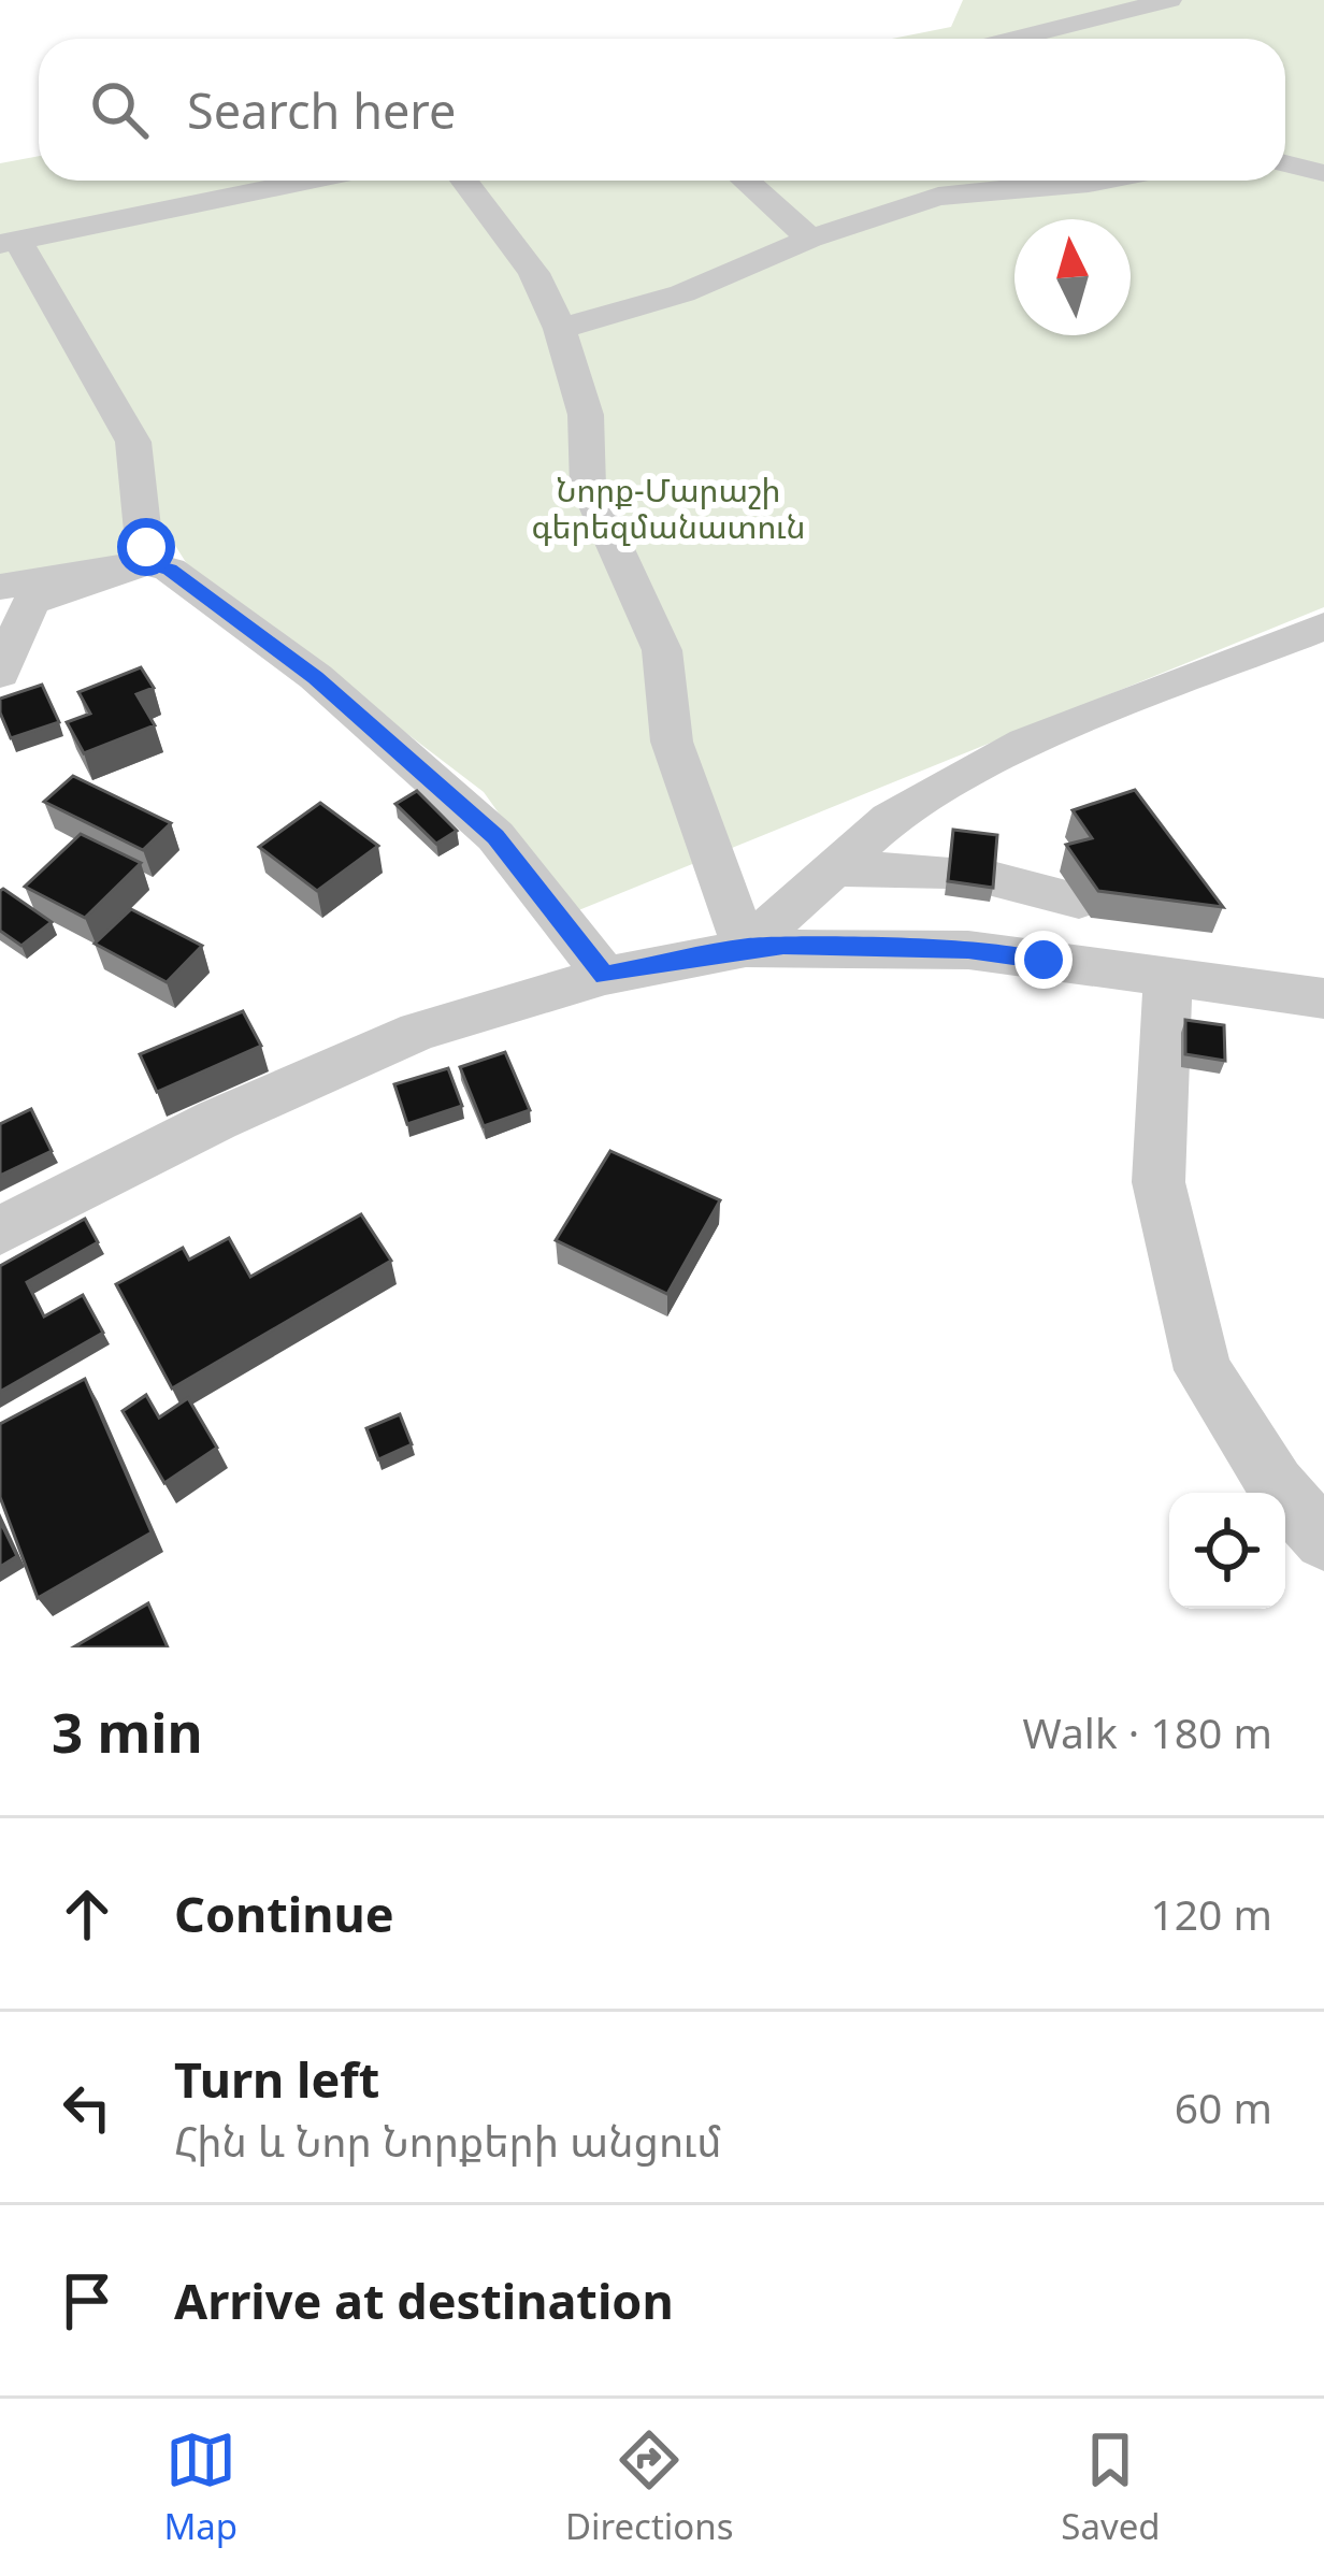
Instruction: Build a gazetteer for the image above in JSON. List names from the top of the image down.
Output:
{
  "parks": ["Նորք-Մարաշի գերեզմանատուն"],
  "north": "top",
  "page": {
    "search": "Search here",
    "heading": ["3 min", "Walk · 180 m"],
    "list": [
      ["Continue", "120 m"],
      ["Turn left", "Հին և Նոր Նորքերի անցում", "60 m"],
      "Arrive at destination"
    ],
    "nav": ["Map", "Directions", "Saved"]
  }
}
